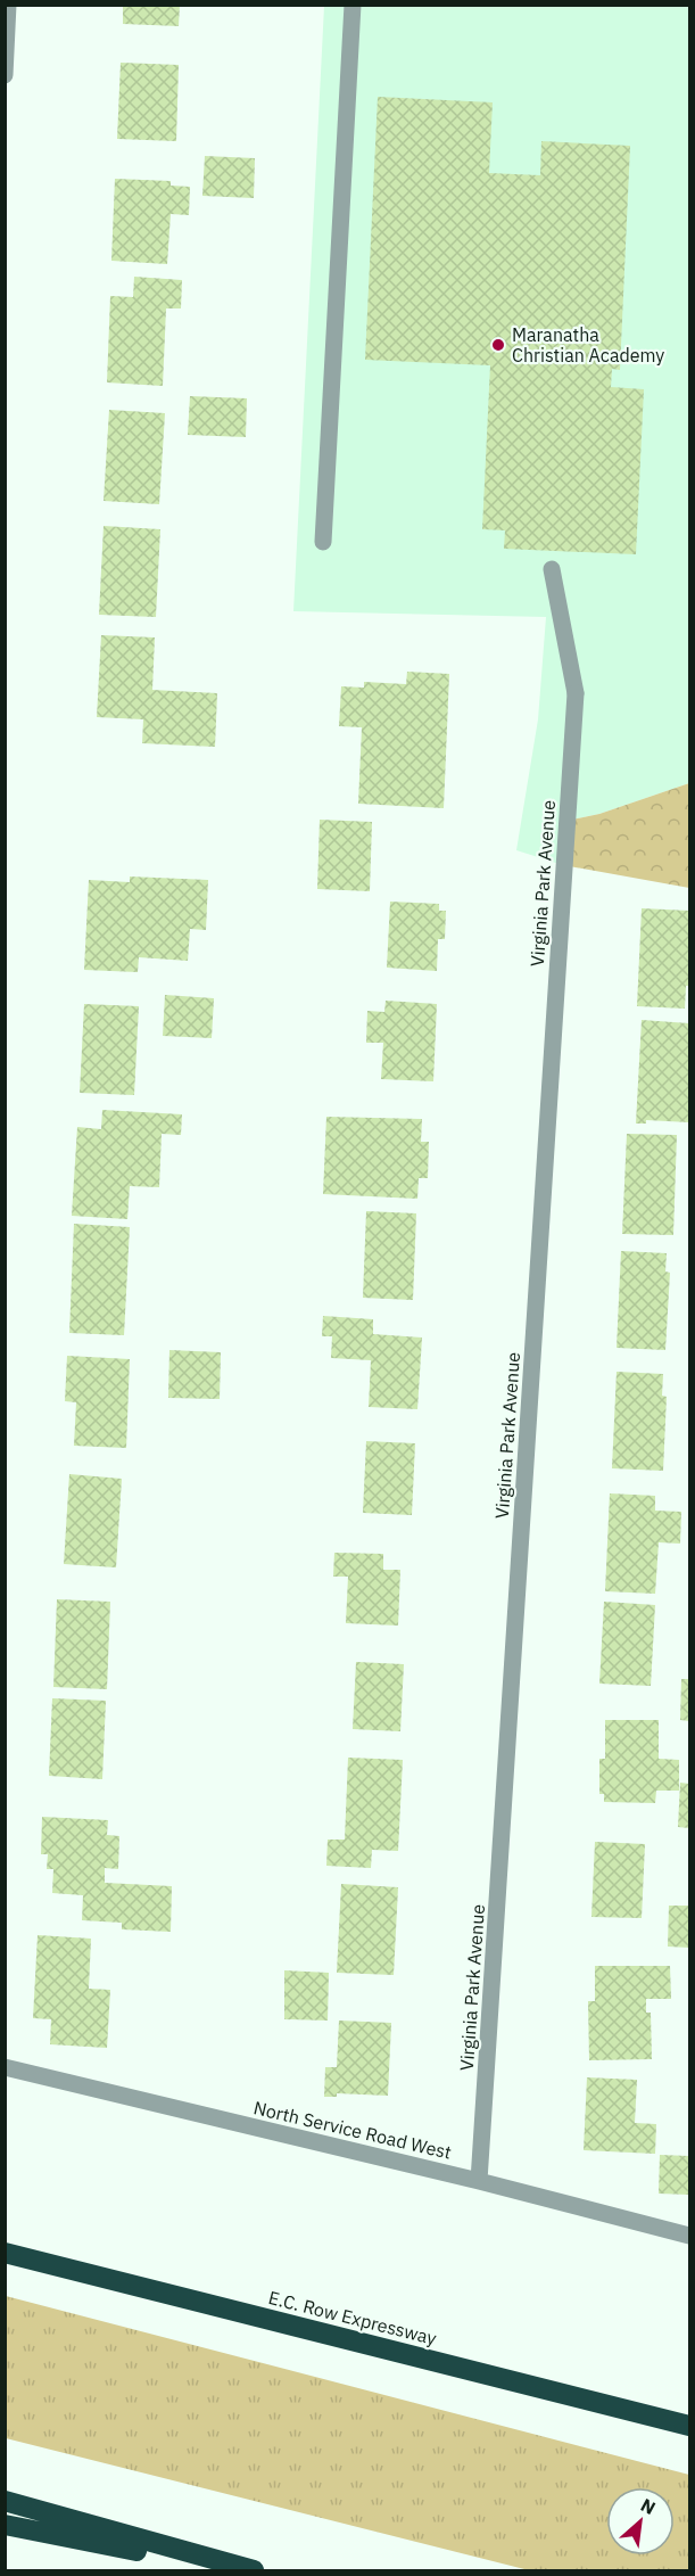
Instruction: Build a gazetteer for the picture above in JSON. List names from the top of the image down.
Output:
{
  "streets": {
    "highway": ["E.C. Row Expressway"],
    "street": ["Virginia Park Avenue", "North Service Road West"]
  },
  "crossings": [
    ["Virginia Park Avenue", "North Service Road West"]
  ],
  "places": ["Maranatha Christian Academy"],
  "north": "top right"
}
